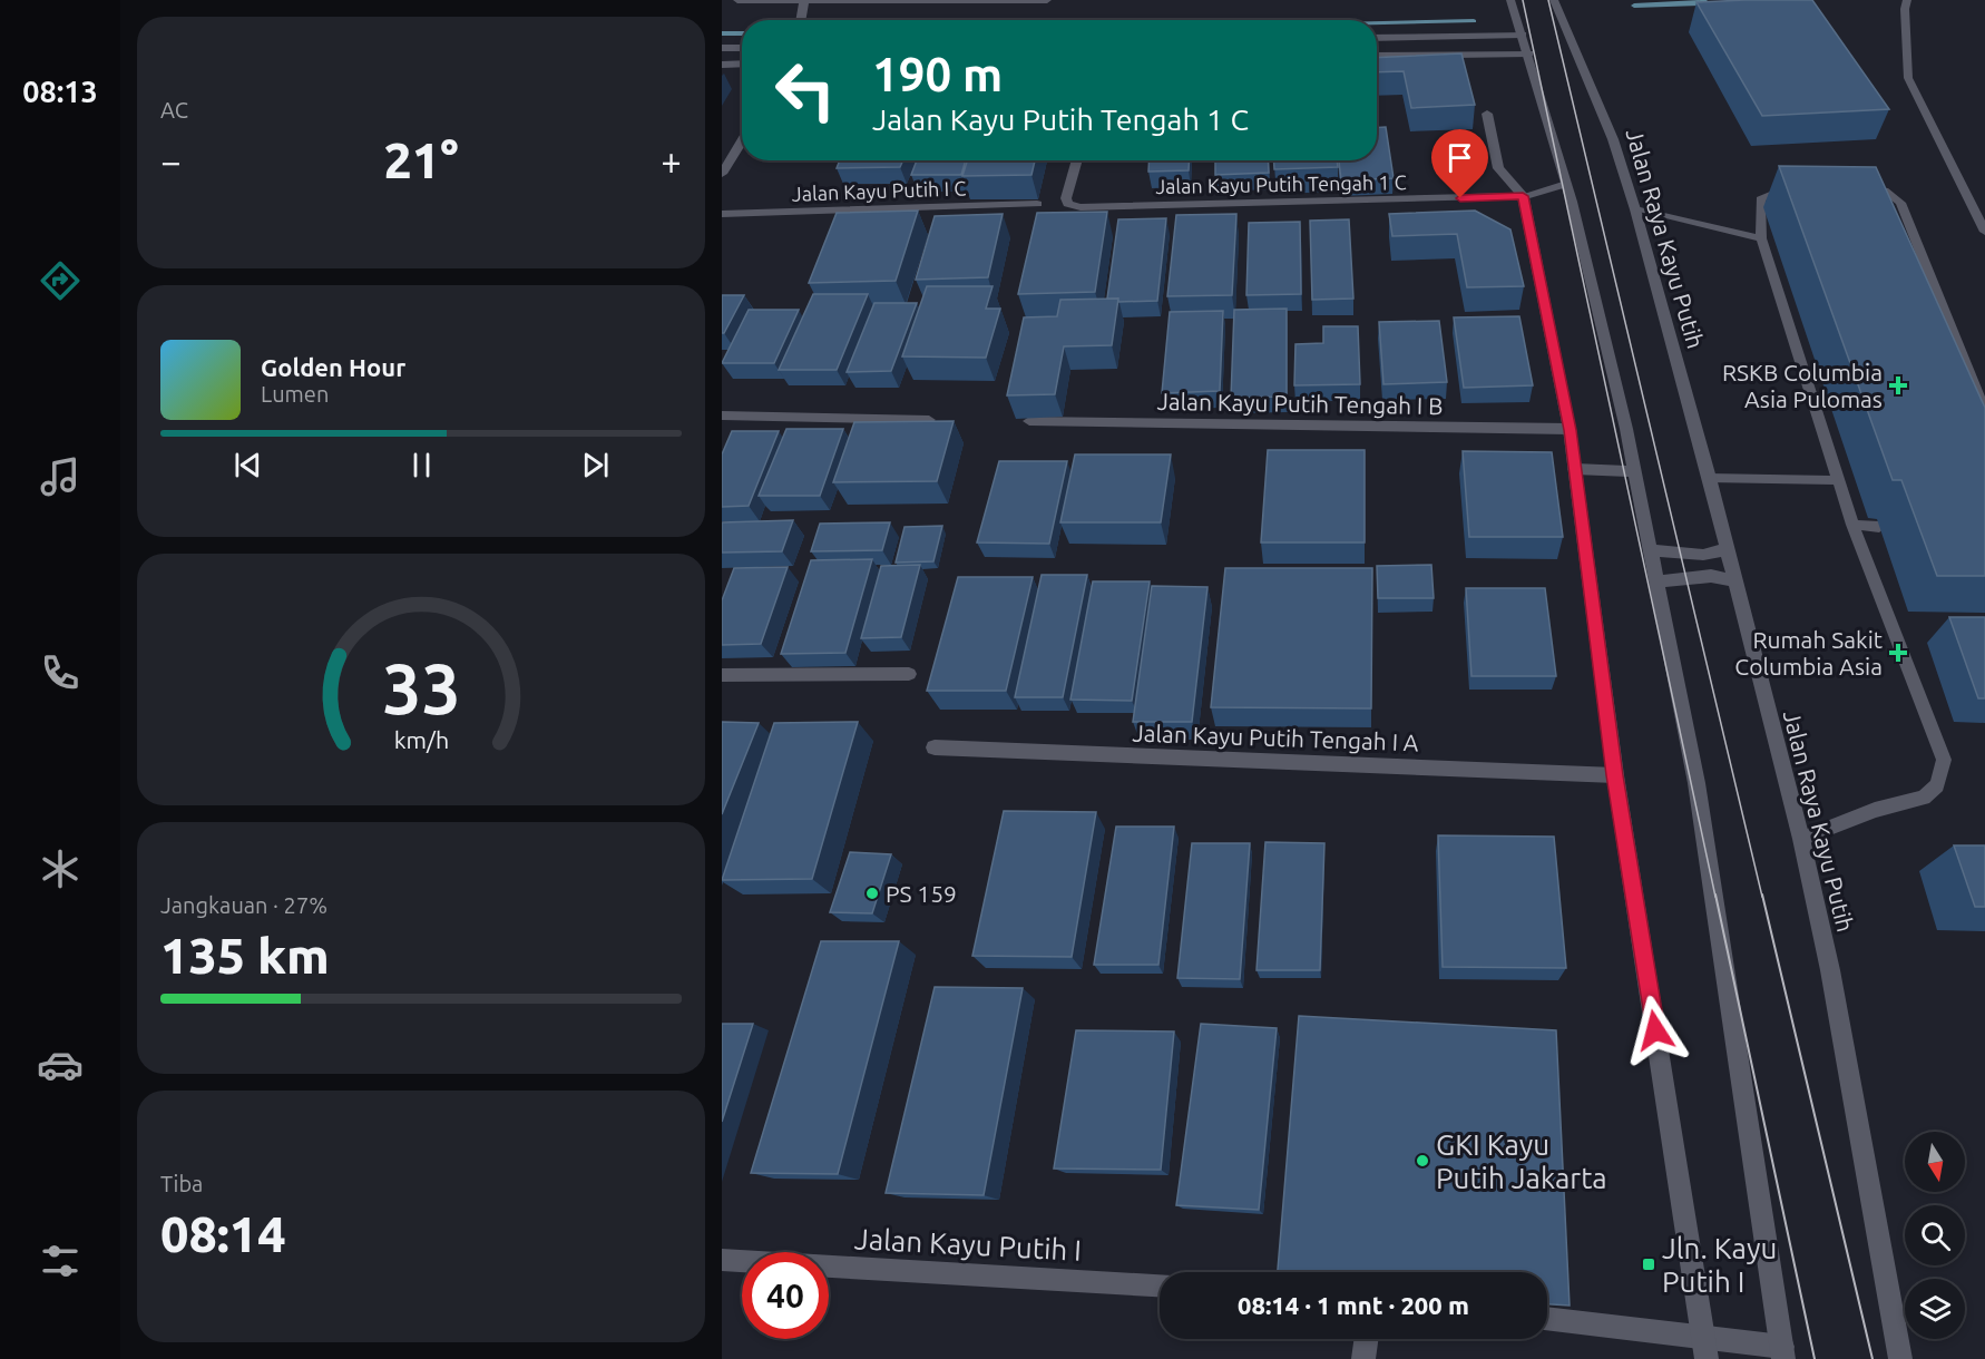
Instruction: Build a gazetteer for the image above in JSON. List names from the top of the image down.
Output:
{
  "streets": {
    "street": [
      "Jalan Kayu Putih Tengah 1 C",
      "Jalan Kayu Putih I C",
      "Jalan Raya Kayu Putih",
      "Jalan Kayu Putih Tengah I B",
      "Jalan Kayu Putih Tengah I A",
      "Jalan Kayu Putih I"
    ]
  },
  "places": {
    "health": ["RSKB Columbia Asia Pulomas", "Rumah Sakit Columbia Asia"],
    "other": ["PS 159", "GKI Kayu Putih Jakarta"],
    "transit": ["Jln. Kayu Putih I"]
  },
  "north": "bottom",
  "page": {
    "tabs": "08:13",
    "tile": [
      "AC",
      ["Jangkauan · 27%", "135 km"],
      ["Tiba", "08:14"]
    ],
    "turn": ["190 m", "Jalan Kayu Putih Tengah 1 C"],
    "heat": ["−", "21°", "+"],
    "song": ["Golden Hour", "Lumen"],
    "limit": "40",
    "trip": "08:14 · 1 mnt · 200 m",
    "gauge": ["33", "km/h"]
  }
}
